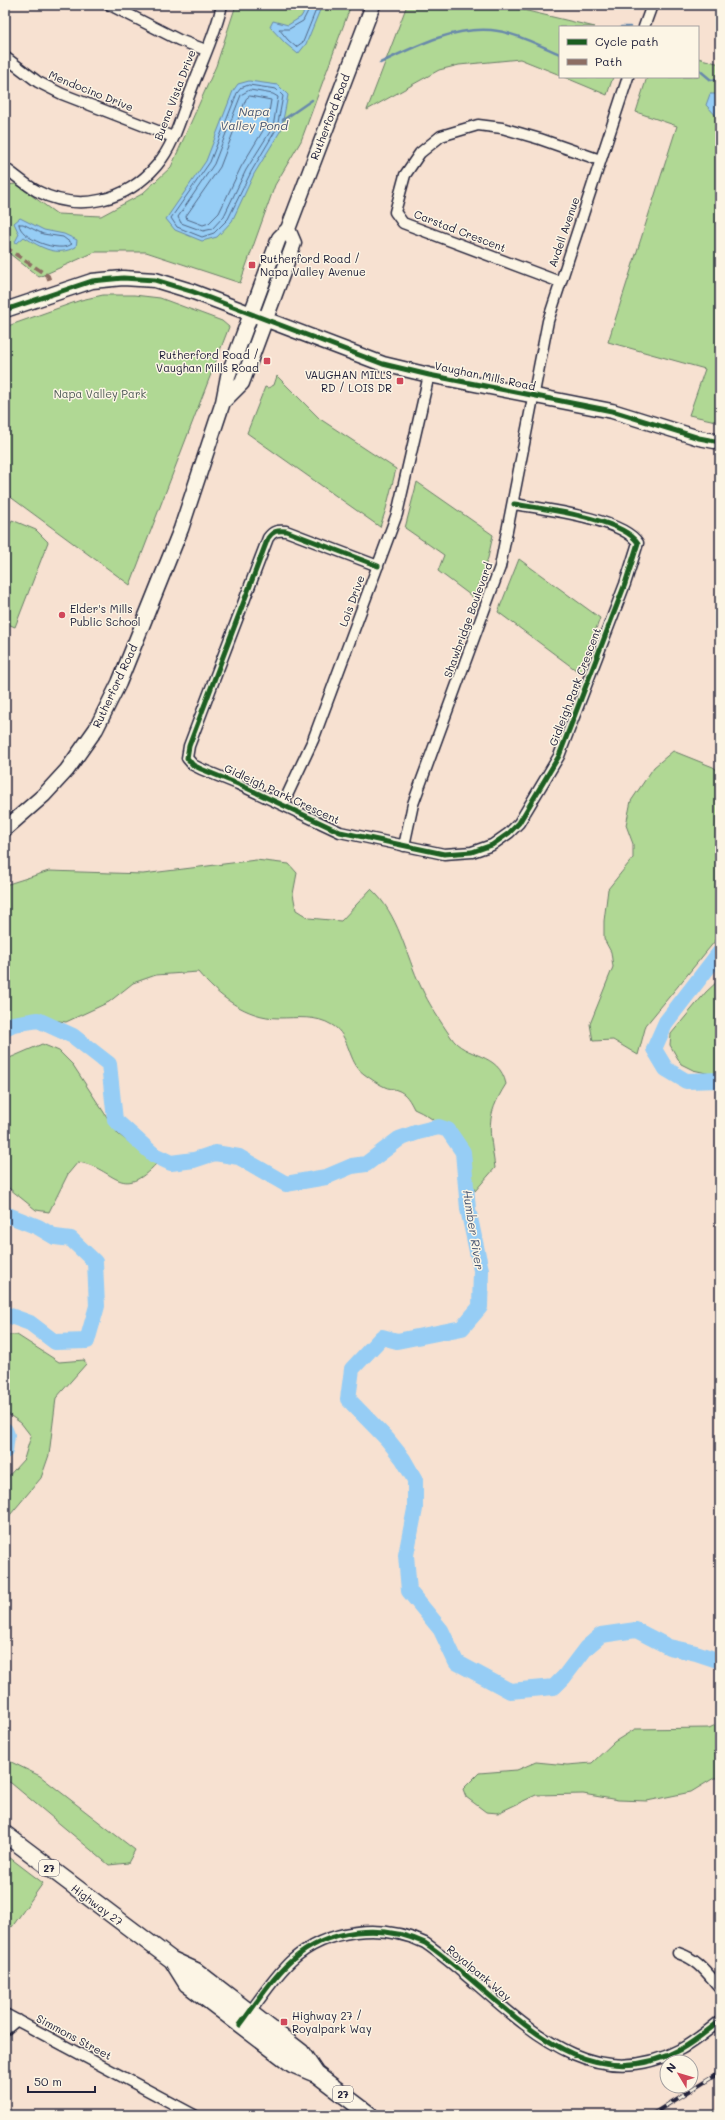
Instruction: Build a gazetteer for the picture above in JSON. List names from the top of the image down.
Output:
{
  "streets": {
    "main road": [
      "Rutherford Road",
      "Vaughan Mills Road",
      "27",
      "Highway 27"
    ],
    "street": [
      "Mendocino Drive",
      "Buena Vista Drive",
      "Carstad Crescent",
      "Avdell Avenue",
      "Lois Drive",
      "Shawbridge Boulevard",
      "Gidleigh Park Crescent",
      "Royalpark Way",
      "Simmons Street"
    ]
  },
  "crossings": [
    ["Mendocino Drive", "Buena Vista Drive"],
    ["Rutherford Road", "Vaughan Mills Road"],
    ["Carstad Crescent", "Avdell Avenue"],
    ["Avdell Avenue", "Vaughan Mills Road"],
    ["Avdell Avenue", "Shawbridge Boulevard"],
    ["Vaughan Mills Road", "Lois Drive"],
    ["Vaughan Mills Road", "Shawbridge Boulevard"],
    ["Lois Drive", "Gidleigh Park Crescent"],
    ["Shawbridge Boulevard", "Gidleigh Park Crescent"],
    ["Highway 27", "Royalpark Way"]
  ],
  "water": ["Napa Valley Pond", "Humber River"],
  "parks": ["Napa Valley Park"],
  "places": {
    "transit": [
      "Rutherford Road / Napa Valley Avenue",
      "Rutherford Road / Vaughan Mills Road",
      "VAUGHAN MILLS RD / LOIS DR",
      "Highway 27 / Royalpark Way"
    ],
    "other": ["Elder's Mills Public School"]
  },
  "legend": ["Cycle path", "Path"],
  "scale_bar": "50 m",
  "north": "top left"
}
